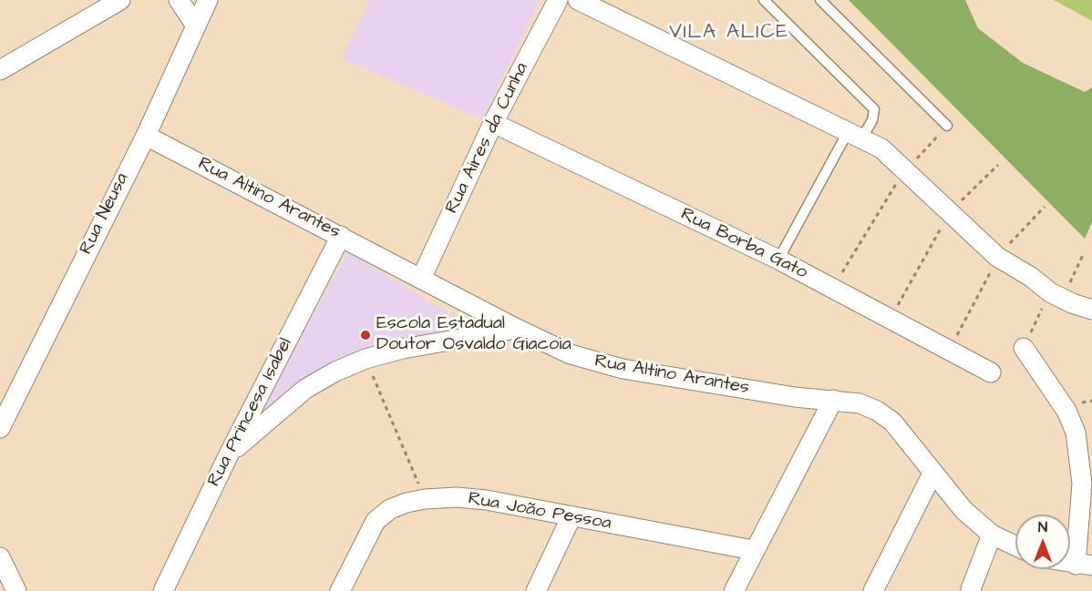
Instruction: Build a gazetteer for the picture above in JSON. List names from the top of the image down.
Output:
{
  "streets": {
    "street": [
      "Rua Aires da Cunha",
      "Rua Altino Arantes",
      "Rua Neusa",
      "Rua Borba Gato",
      "Rua Princesa Isabel",
      "Rua João Pessoa"
    ]
  },
  "crossings": [
    ["Rua Aires da Cunha", "Rua Altino Arantes"],
    ["Rua Aires da Cunha", "Rua Borba Gato"],
    ["Rua Altino Arantes", "Rua Neusa"],
    ["Rua Altino Arantes", "Rua Princesa Isabel"]
  ],
  "districts": ["VILA ALICE"],
  "places": ["Escola Estadual Doutor Osvaldo Giacoia"],
  "north": "top"
}
